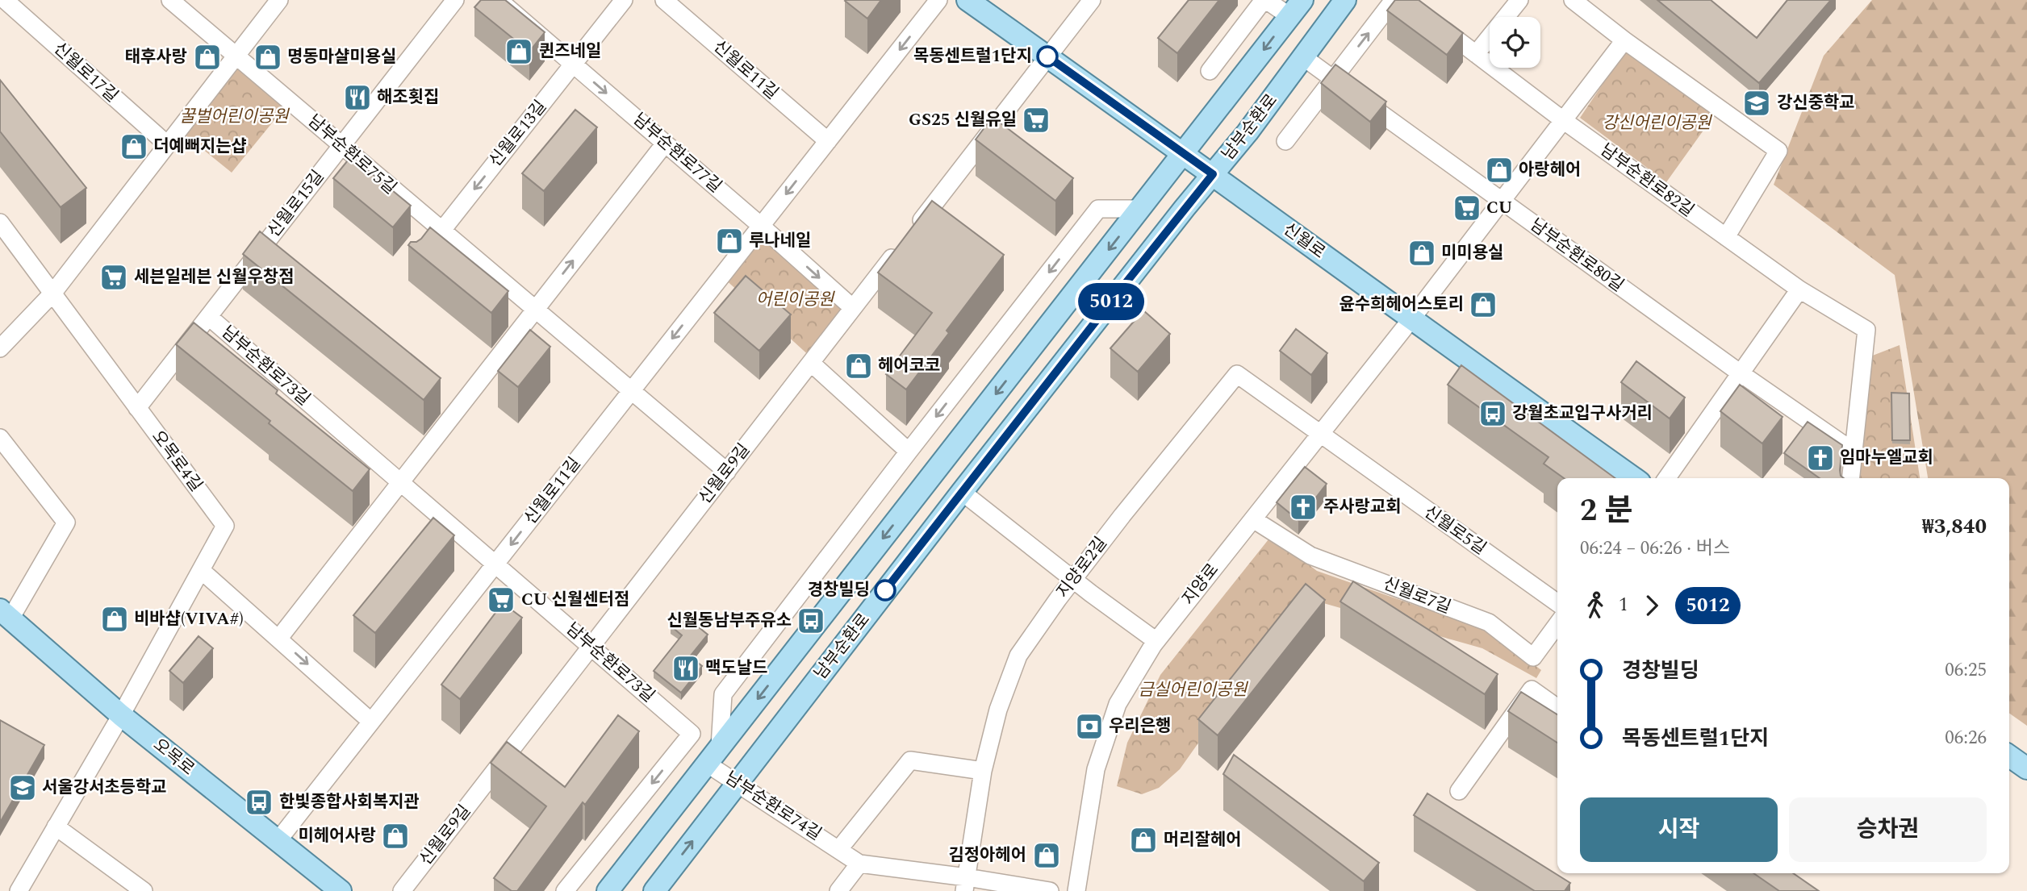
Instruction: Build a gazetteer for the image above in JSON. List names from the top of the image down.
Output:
{
  "streets": {
    "main road": ["남부순환로", "신월로", "오목로"],
    "street": [
      "신월로11길",
      "신월로17길",
      "신월로13길",
      "남부순환로77길",
      "남부순환로75길",
      "남부순환로82길",
      "신월로15길",
      "남부순환로80길",
      "남부순환로73길",
      "오목로4길",
      "신월로9길",
      "신월로5길",
      "지양로2길",
      "지양로",
      "신월로7길",
      "남부순환로74길"
    ]
  },
  "crossings": [
    ["신월로11길", "남부순환로77길"],
    ["신월로11길", "남부순환로75길"],
    ["신월로11길", "남부순환로73길"],
    ["신월로11길", "오목로"],
    ["남부순환로", "신월로"],
    ["남부순환로", "남부순환로80길"],
    ["남부순환로", "남부순환로74길"],
    ["신월로13길", "남부순환로77길"],
    ["신월로13길", "남부순환로75길"],
    ["남부순환로77길", "신월로9길"],
    ["남부순환로75길", "신월로15길"],
    ["남부순환로75길", "신월로9길"],
    ["남부순환로82길", "남부순환로80길"],
    ["남부순환로82길", "지양로"],
    ["신월로15길", "남부순환로73길"],
    ["신월로15길", "오목로4길"],
    ["신월로", "지양로"],
    ["남부순환로80길", "지양로"],
    ["남부순환로73길", "신월로9길"],
    ["오목로4길", "오목로"],
    ["신월로5길", "지양로2길"],
    ["신월로5길", "지양로"],
    ["지양로2길", "지양로"],
    ["지양로2길", "남부순환로74길"],
    ["지양로", "신월로7길"]
  ],
  "one_way": ["남부순환로77길"],
  "parks": [
    "꿀벌어린이공원",
    "강신어린이공원",
    "어린이공원",
    "금실어린이공원"
  ],
  "places": {
    "shop": [
      "퀸즈네일",
      "태후사랑",
      "명동마샬미용실",
      "더예뻐지는샵",
      "아랑헤어",
      "루나네일",
      "미미용실",
      "윤수희헤어스토리",
      "헤어코코",
      "비바샵(VIVA#)",
      "미헤어사랑",
      "머리잘헤어",
      "김정아헤어"
    ],
    "other": ["목동센트럴1단지", "경창빌딩"],
    "restaurant": ["해조횟집", "맥도날드"],
    "school or university": ["강신중학교", "서울강서초등학교"],
    "supermarket": [
      "GS25 신월유일",
      "CU",
      "세븐일레븐 신월우창점",
      "CU 신월센터점"
    ],
    "bus stop": ["강월초교입구사거리", "신월동남부주유소", "한빛종합사회복지관"],
    "church": ["임마누엘교회", "주사랑교회"],
    "bank": ["우리은행"]
  },
  "lines": ["bus line 5012"],
  "page": {
    "on_map": "5012",
    "heading": ["2 분", "06:24 – 06:26 · 버스", "₩3,840"],
    "legs": ["1", "5012"],
    "list": [
      {
        "name": "경창빌딩",
        "value": "06:25"
      },
      {
        "name": "목동센트럴1단지",
        "value": "06:26"
      }
    ],
    "buttons": ["시작", "승차권"]
  }
}
